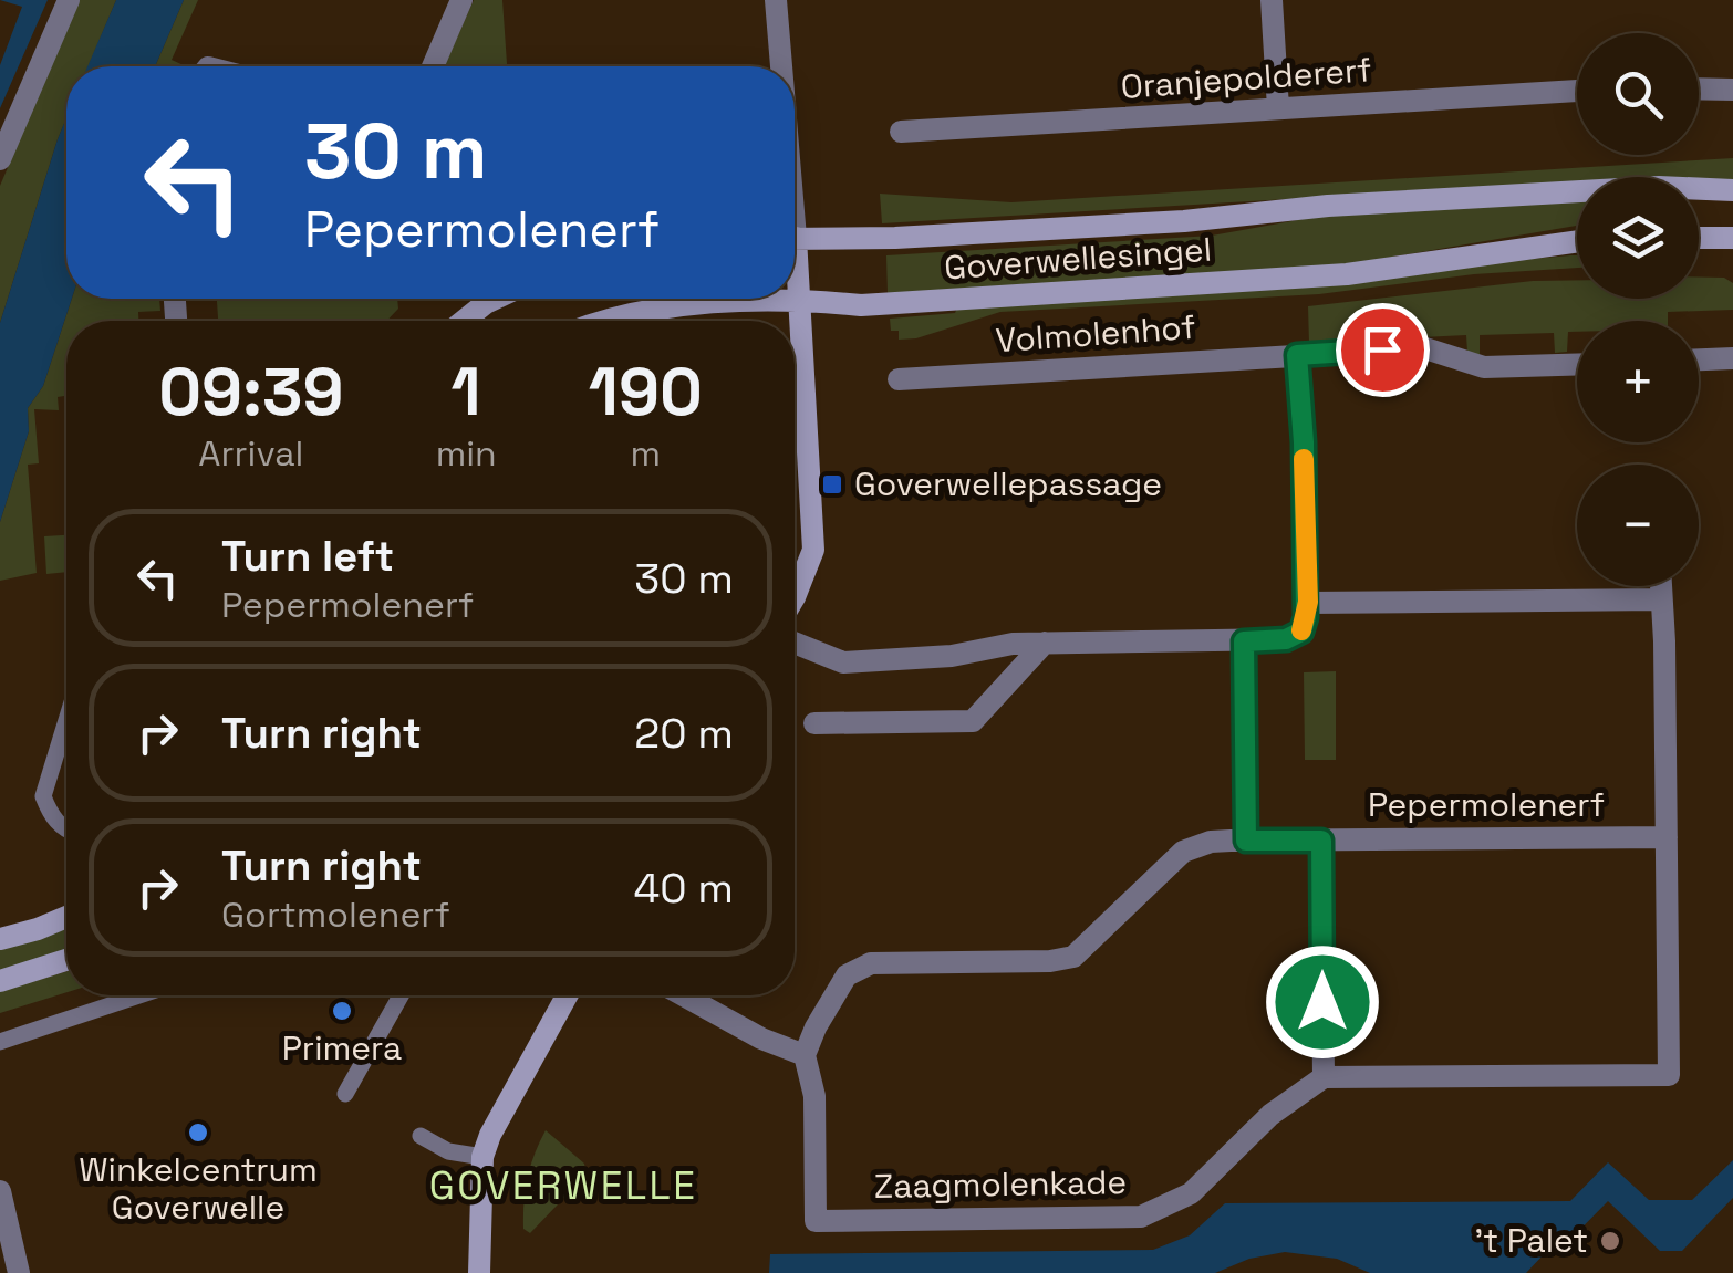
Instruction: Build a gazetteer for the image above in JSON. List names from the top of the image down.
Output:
{
  "streets": {
    "main road": ["Goverwellesingel"],
    "street": [
      "Oranjepoldererf",
      "Volmolenhof",
      "Pepermolenerf",
      "Zaagmolenkade"
    ]
  },
  "crossings": [
    ["Pepermolenerf", "Zaagmolenkade"]
  ],
  "districts": ["GOVERWELLE"],
  "places": {
    "transit": ["Goverwellepassage"],
    "other": ["Primera", "Winkelcentrum Goverwelle", "'t Palet"]
  },
  "page": {
    "map_buttons": ["+", "−"],
    "turn": ["30 m", "Pepermolenerf"],
    "eta": [
      "09:39",
      "Arrival",
      "1",
      "min",
      "190",
      "m"
    ],
    "list": [
      {
        "name": "Turn left",
        "note": "Pepermolenerf",
        "value": "30 m"
      },
      {
        "name": "Turn right",
        "value": "20 m"
      },
      {
        "name": "Turn right",
        "note": "Gortmolenerf",
        "value": "40 m"
      }
    ]
  }
}
